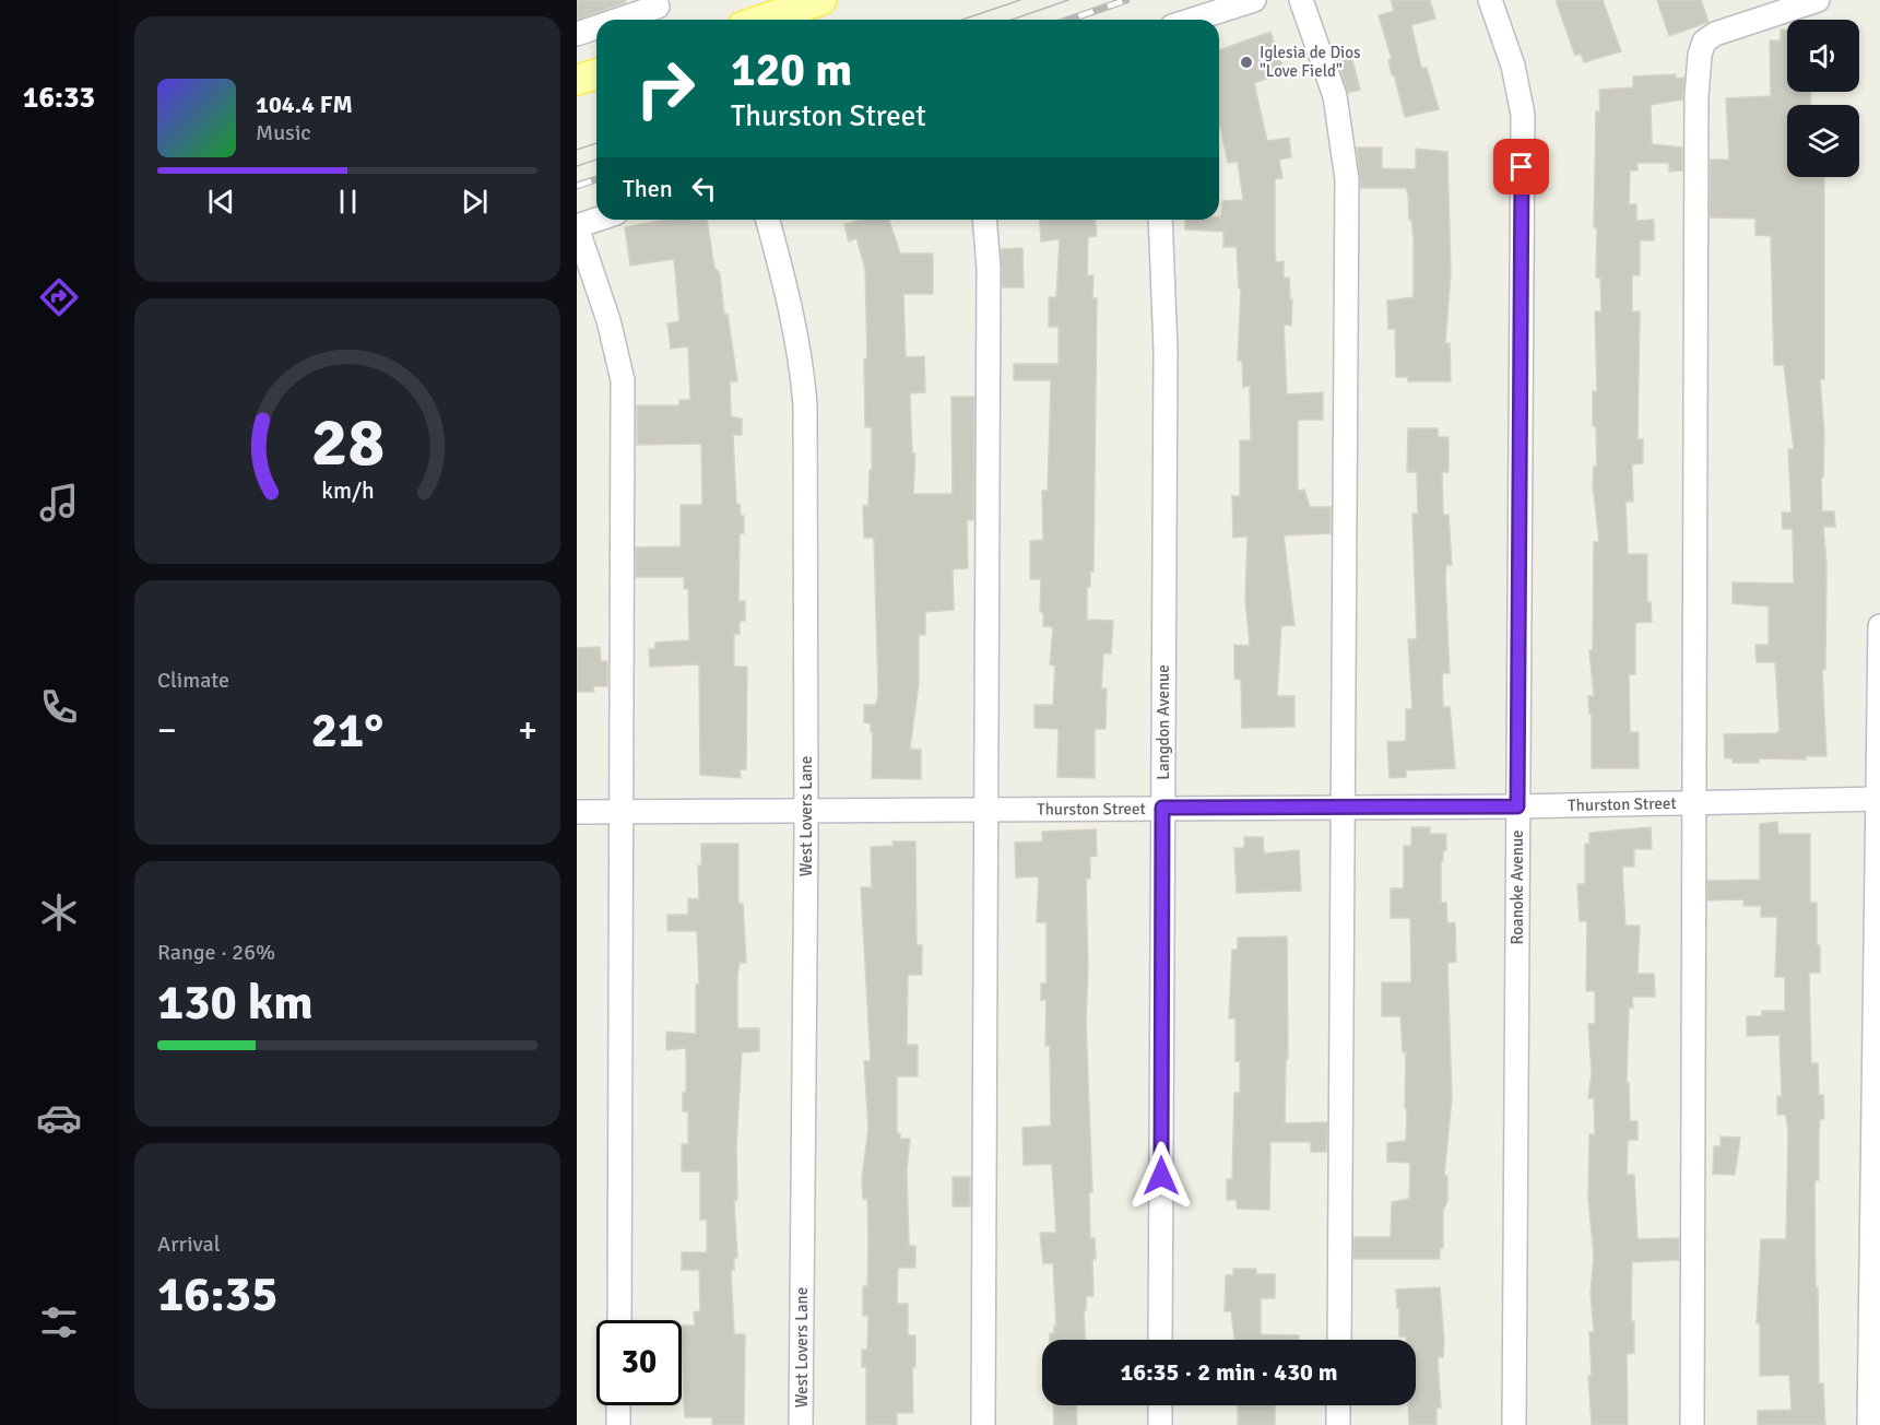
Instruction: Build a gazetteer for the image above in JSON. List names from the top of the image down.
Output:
{
  "streets": {
    "street": [
      "Langdon Avenue",
      "Thurston Street",
      "West Lovers Lane",
      "Roanoke Avenue"
    ]
  },
  "crossings": [
    ["Langdon Avenue", "Thurston Street"],
    ["Thurston Street", "West Lovers Lane"],
    ["Thurston Street", "Roanoke Avenue"]
  ],
  "places": ["Iglesia de Dios \"Love Field\""],
  "page": {
    "tabs": "16:33",
    "turn": ["120 m", "Thurston Street"],
    "song": ["104.4 FM", "Music"],
    "then": "Then",
    "tile": [
      "Climate",
      ["Range · 26%", "130 km"],
      ["Arrival", "16:35"]
    ],
    "heat": ["−", "21°", "+"],
    "limit": "30",
    "trip": "16:35 · 2 min · 430 m",
    "gauge": ["28", "km/h"]
  }
}
